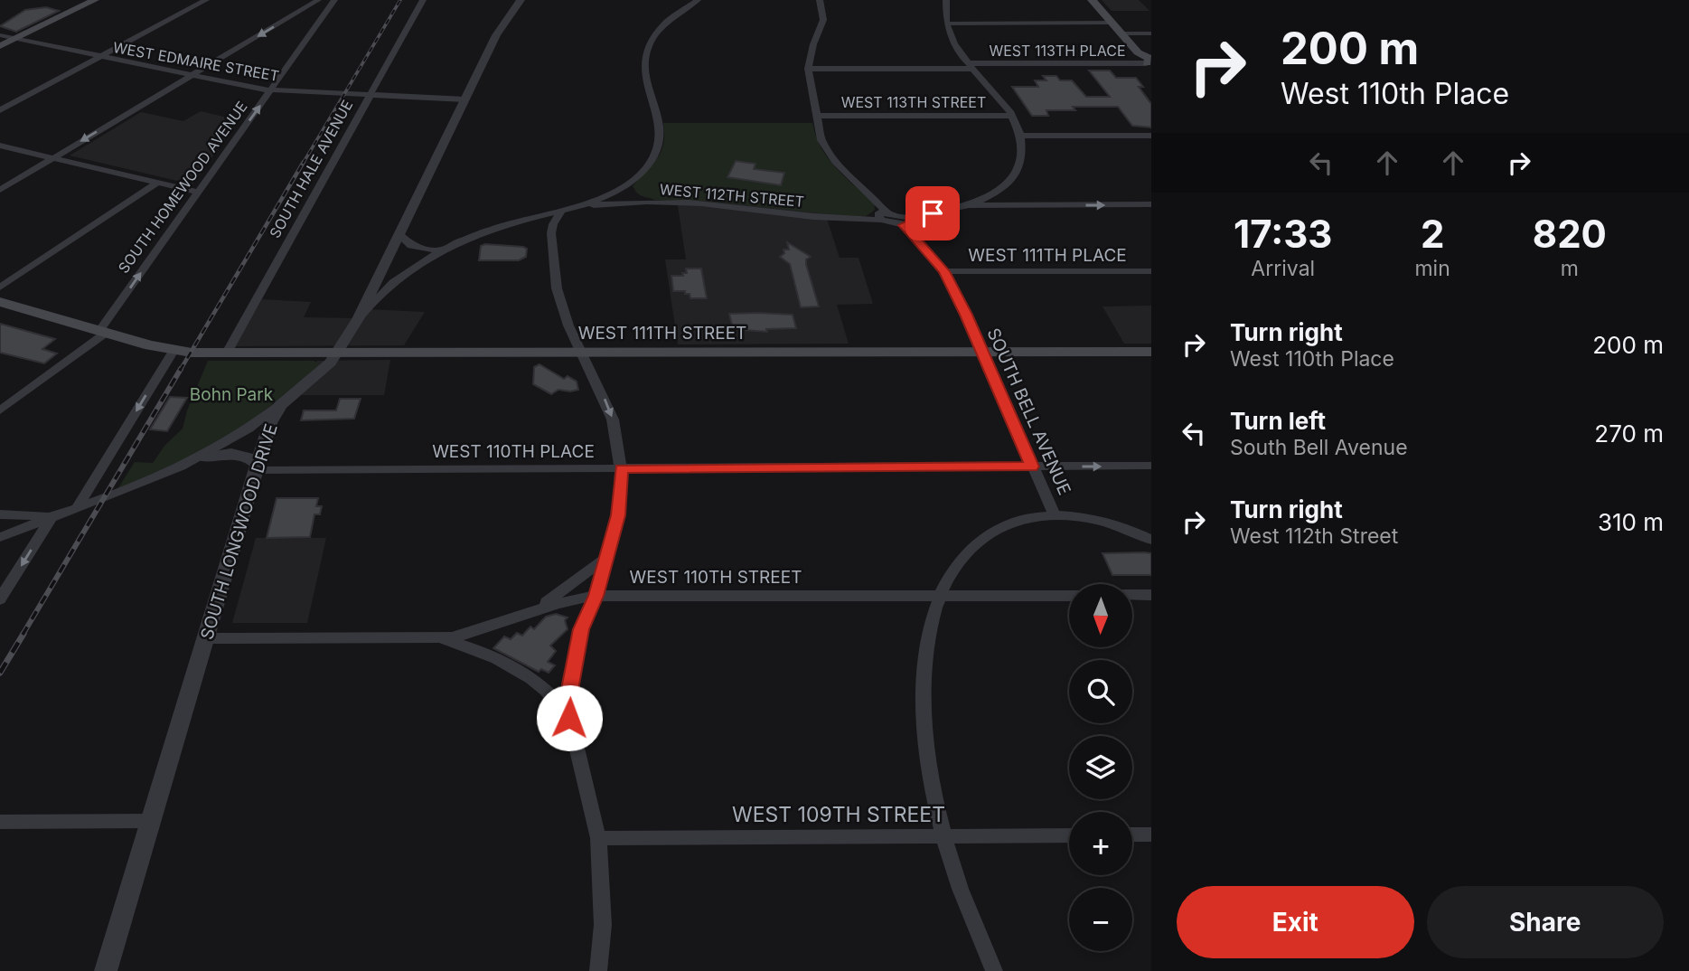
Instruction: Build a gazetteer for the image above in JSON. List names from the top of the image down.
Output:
{
  "streets": {
    "main road": ["WEST 111TH STREET"],
    "street": [
      "WEST 113TH PLACE",
      "WEST EDMAIRE STREET",
      "WEST 113TH STREET",
      "SOUTH HALE AVENUE",
      "SOUTH HOMEWOOD AVENUE",
      "WEST 112TH STREET",
      "WEST 111TH PLACE",
      "SOUTH BELL AVENUE",
      "WEST 110TH PLACE",
      "SOUTH LONGWOOD DRIVE",
      "WEST 110TH STREET",
      "WEST 109TH STREET"
    ]
  },
  "crossings": [
    ["WEST EDMAIRE STREET", "SOUTH HALE AVENUE"],
    ["WEST EDMAIRE STREET", "SOUTH HOMEWOOD AVENUE"],
    ["WEST EDMAIRE STREET", "SOUTH LONGWOOD DRIVE"],
    ["SOUTH HALE AVENUE", "WEST 111TH STREET"],
    ["WEST 112TH STREET", "SOUTH BELL AVENUE"],
    ["WEST 111TH PLACE", "SOUTH BELL AVENUE"],
    ["WEST 111TH STREET", "SOUTH BELL AVENUE"],
    ["WEST 111TH STREET", "SOUTH LONGWOOD DRIVE"],
    ["SOUTH BELL AVENUE", "WEST 110TH PLACE"],
    ["SOUTH BELL AVENUE", "WEST 110TH STREET"],
    ["SOUTH BELL AVENUE", "WEST 109TH STREET"],
    ["WEST 110TH PLACE", "SOUTH LONGWOOD DRIVE"],
    ["SOUTH LONGWOOD DRIVE", "WEST 110TH STREET"]
  ],
  "parks": ["Bohn Park"],
  "north": "bottom",
  "page": {
    "turn": ["200 m", "West 110th Place"],
    "eta": [
      "17:33",
      "Arrival",
      "2",
      "min",
      "820",
      "m"
    ],
    "list": [
      {
        "name": "Turn right",
        "note": "West 110th Place",
        "value": "200 m"
      },
      {
        "name": "Turn left",
        "note": "South Bell Avenue",
        "value": "270 m"
      },
      {
        "name": "Turn right",
        "note": "West 112th Street",
        "value": "310 m"
      }
    ],
    "map_buttons": ["+", "−"],
    "buttons": ["Exit", "Share"]
  }
}
